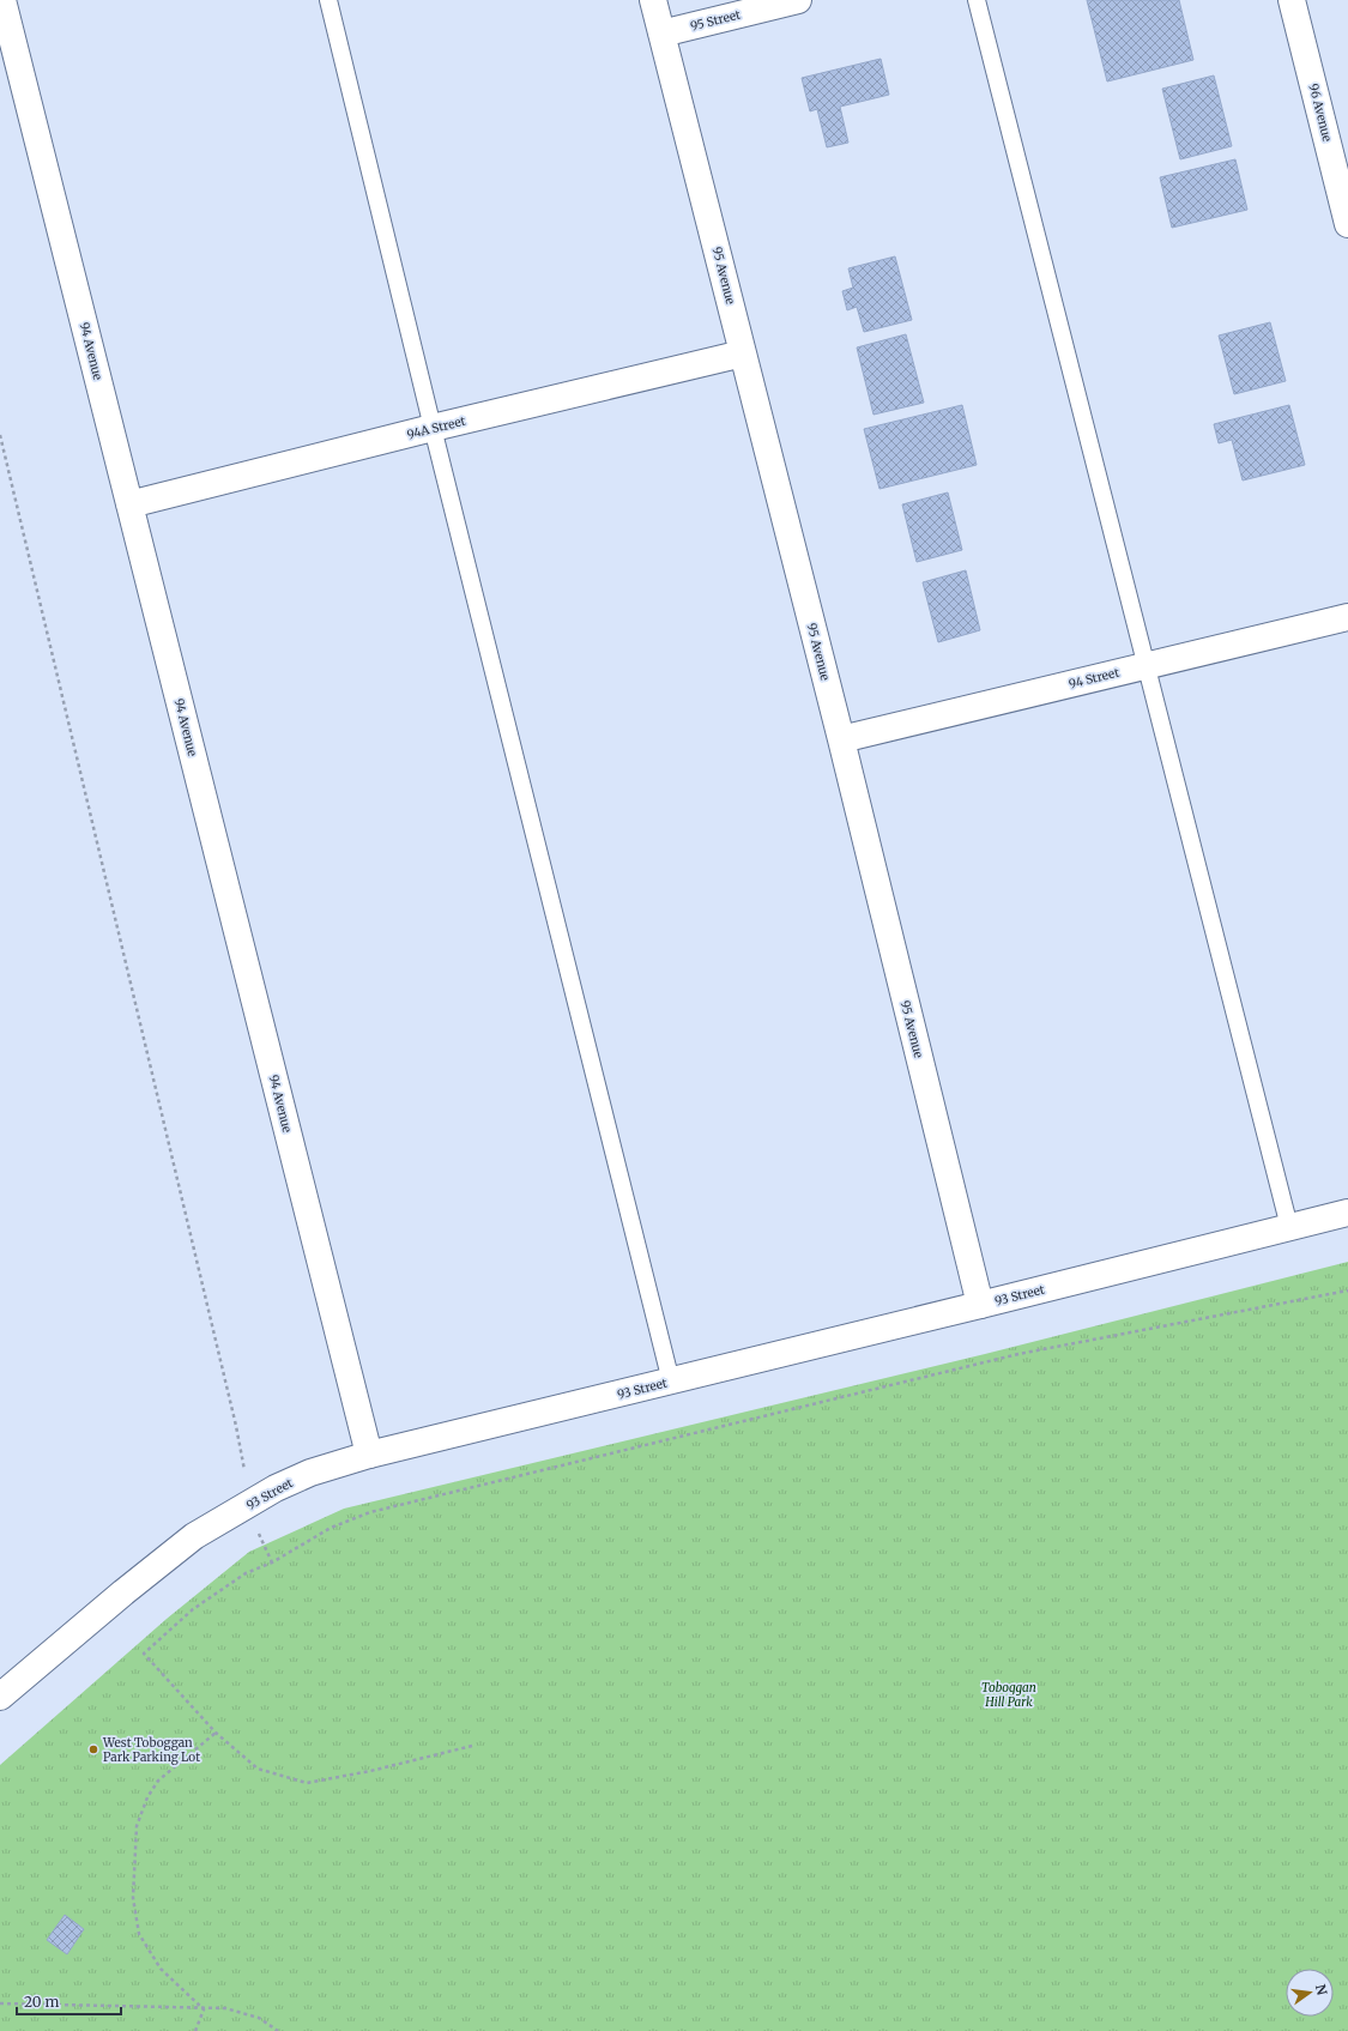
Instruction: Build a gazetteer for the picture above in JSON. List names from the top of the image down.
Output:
{
  "streets": {
    "street": [
      "95 Street",
      "96 Avenue",
      "95 Avenue",
      "94 Avenue",
      "94A Street",
      "94 Street",
      "93 Street"
    ]
  },
  "crossings": [
    ["95 Street", "95 Avenue"],
    ["95 Avenue", "94A Street"],
    ["95 Avenue", "94 Street"],
    ["95 Avenue", "93 Street"],
    ["94 Avenue", "94A Street"],
    ["94 Avenue", "93 Street"]
  ],
  "parks": ["Toboggan Hill Park"],
  "places": ["West Toboggan Park Parking Lot"],
  "scale_bar": "20 m",
  "north": "right"
}
